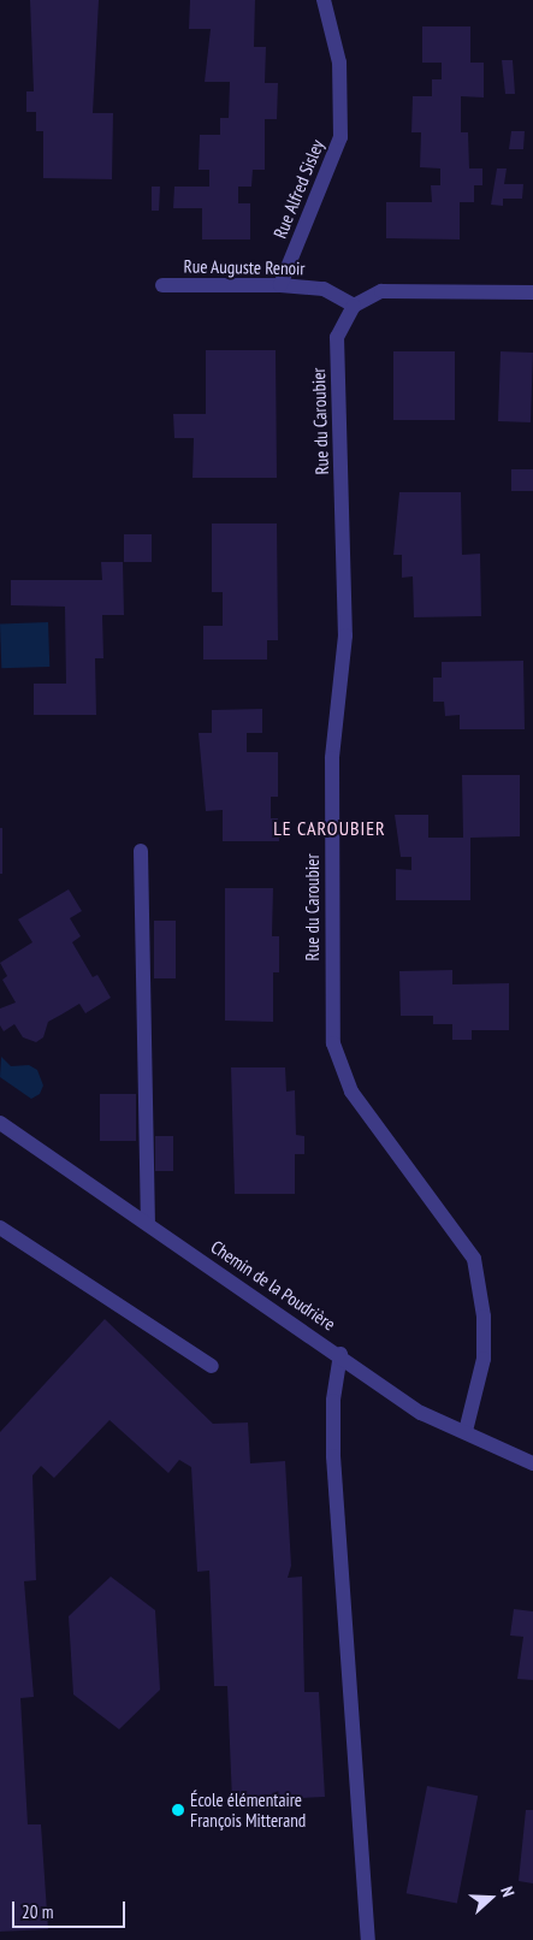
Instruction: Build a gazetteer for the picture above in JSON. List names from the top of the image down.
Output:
{
  "streets": {
    "street": [
      "Rue Alfred Sisley",
      "Rue Auguste Renoir",
      "Rue du Caroubier",
      "Chemin de la Poudrière"
    ]
  },
  "crossings": [
    ["Rue Alfred Sisley", "Rue Auguste Renoir"],
    ["Rue Auguste Renoir", "Rue du Caroubier"],
    ["Rue du Caroubier", "Chemin de la Poudrière"]
  ],
  "districts": ["LE CAROUBIER"],
  "places": ["École élémentaire François Mitterand"],
  "scale_bar": "20 m",
  "north": "right"
}
